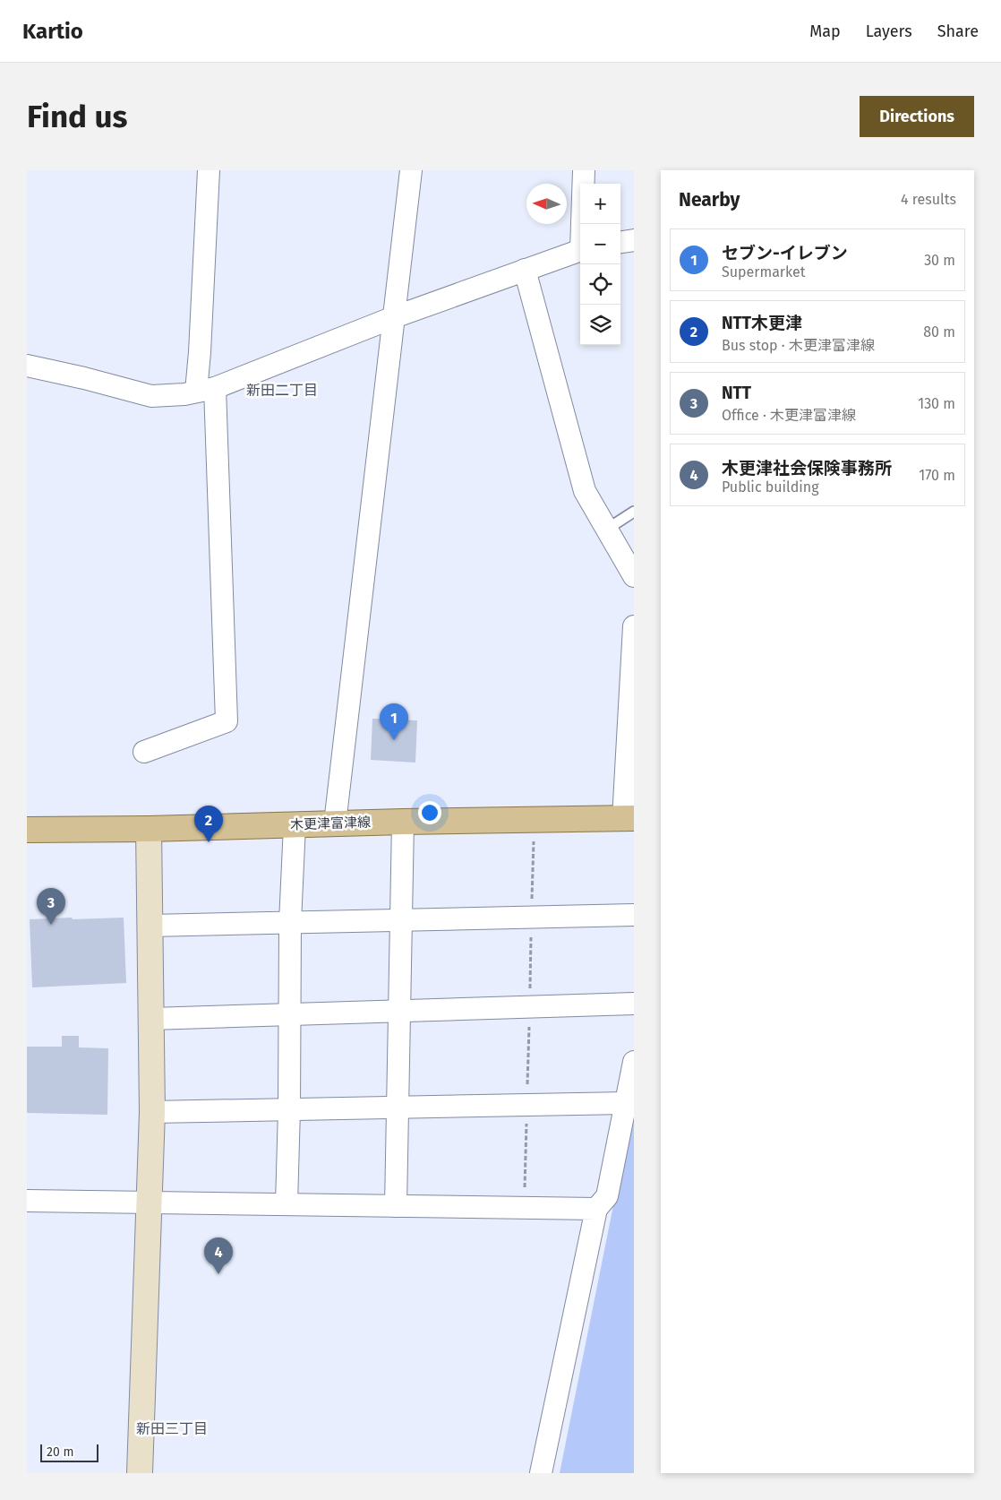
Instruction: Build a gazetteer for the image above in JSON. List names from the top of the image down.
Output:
{
  "streets": {
    "main road": ["木更津富津線"]
  },
  "districts": ["新田二丁目", "新田三丁目"],
  "scale_bar": "20 m",
  "north": "left",
  "page": {
    "header": "Kartio",
    "nav": ["Map", "Layers", "Share"],
    "buttons": "Directions",
    "title": "Find us",
    "heading": ["Nearby", "4 results"],
    "map_buttons": ["+", "−"],
    "list": [
      {
        "mark": "1",
        "name": "セブン-イレブン",
        "note": "Supermarket",
        "value": "30 m"
      },
      {
        "mark": "2",
        "name": "NTT木更津",
        "note": "Bus stop · 木更津富津線",
        "value": "80 m"
      },
      {
        "mark": "3",
        "name": "NTT",
        "note": "Office · 木更津富津線",
        "value": "130 m"
      },
      {
        "mark": "4",
        "name": "木更津社会保険事務所",
        "note": "Public building",
        "value": "170 m"
      }
    ],
    "pins": [
      "1",
      "2",
      "3",
      "4"
    ],
    "scale": "20 m"
  }
}
